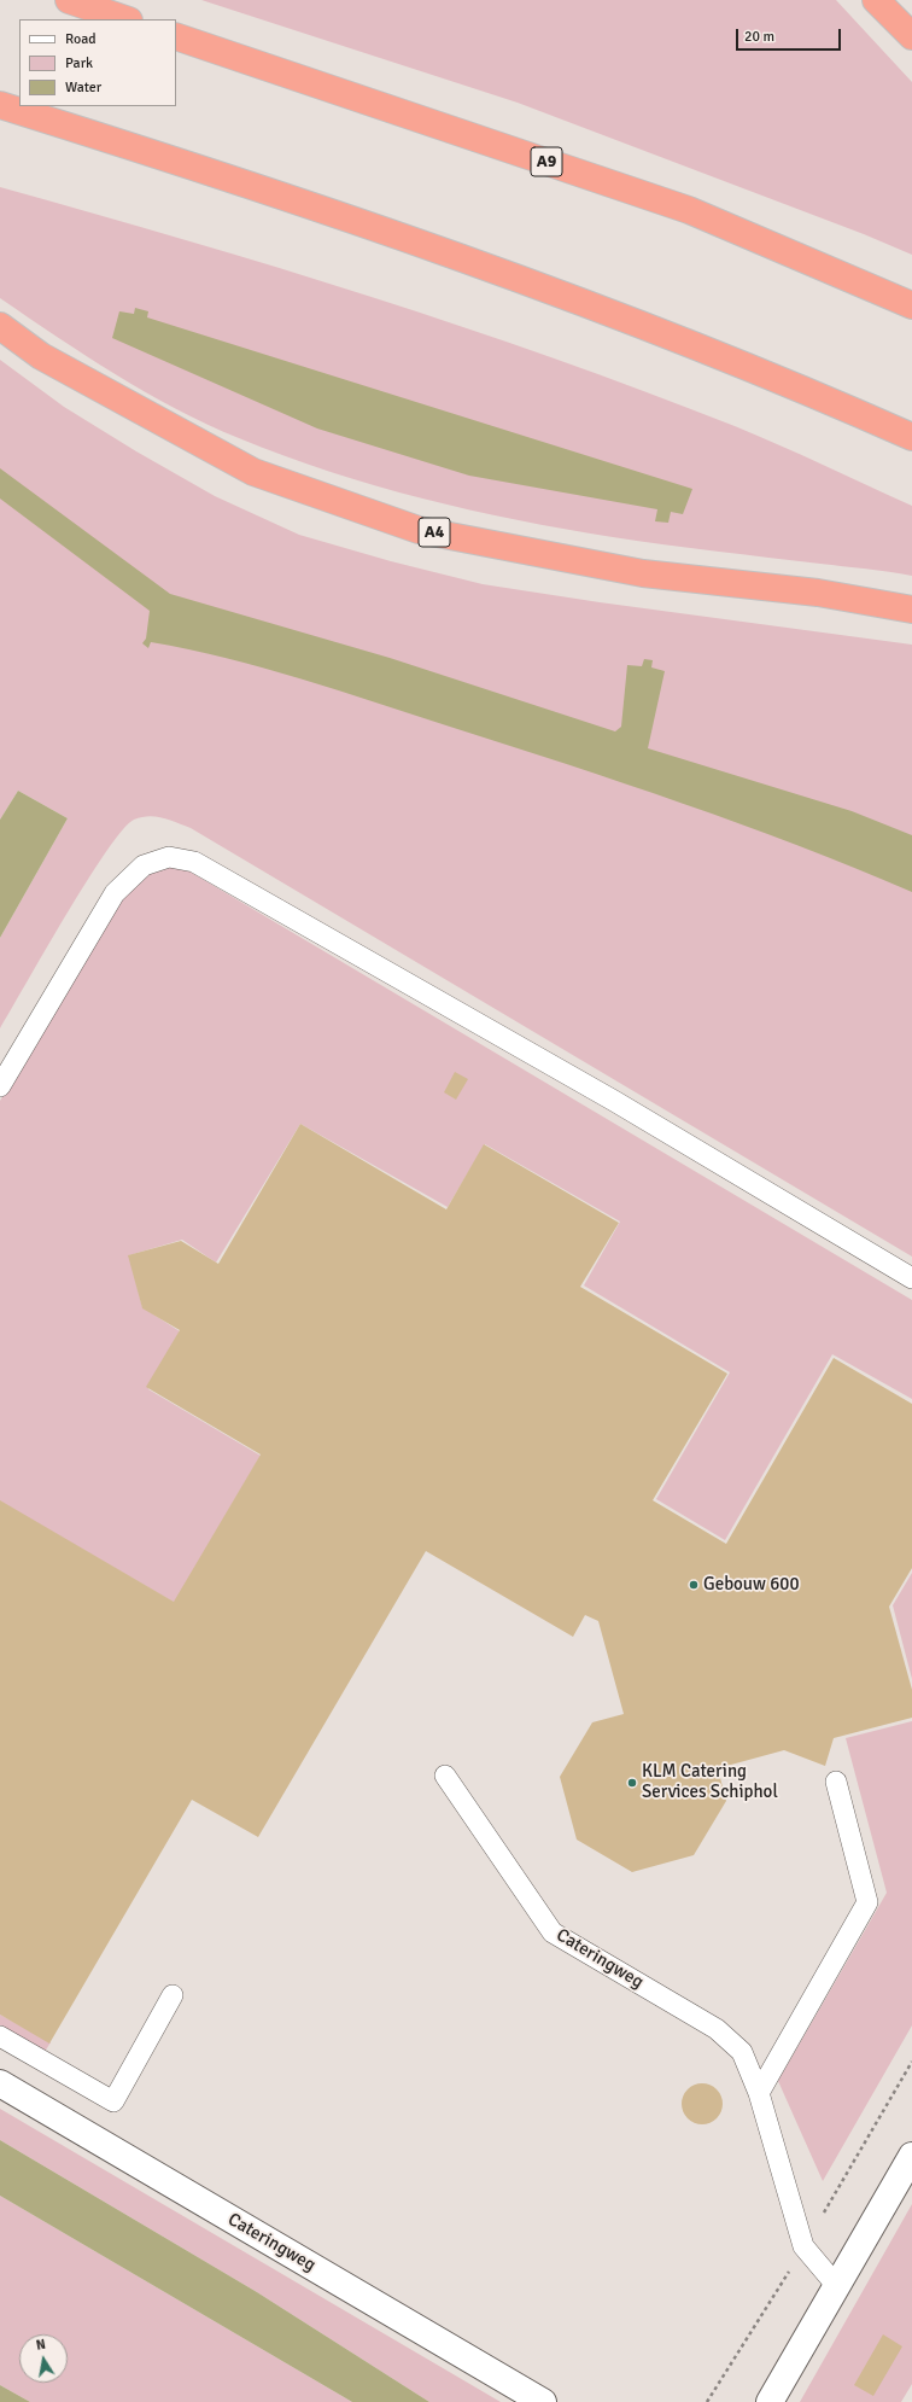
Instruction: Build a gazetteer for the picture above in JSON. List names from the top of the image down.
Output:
{
  "streets": {
    "highway": ["A9", "A4"],
    "street": ["Cateringweg"]
  },
  "places": ["Gebouw 600", "KLM Catering Services Schiphol"],
  "legend": ["Road", "Park", "Water"],
  "scale_bar": "20 m",
  "north": "top"
}
